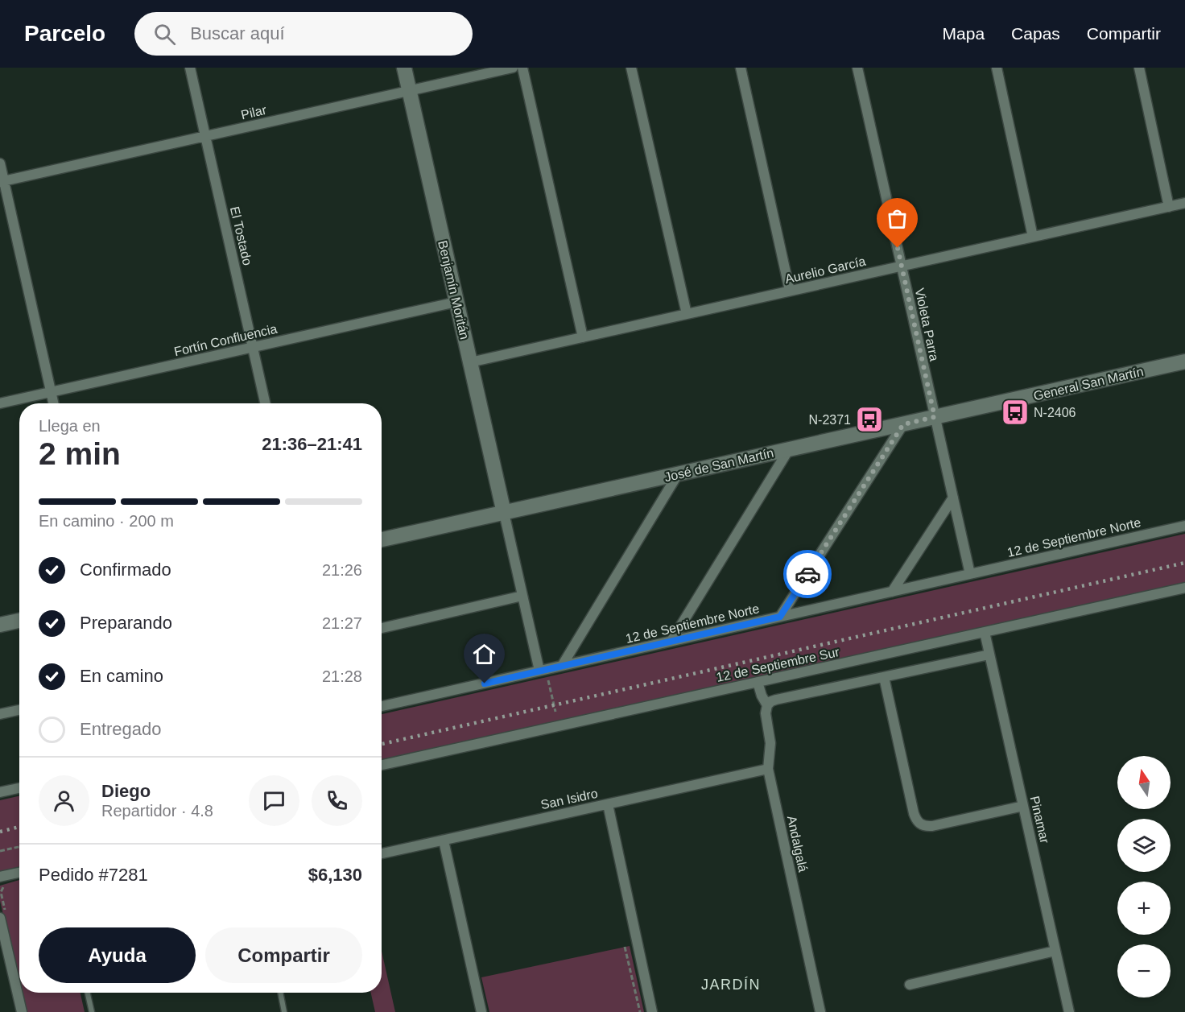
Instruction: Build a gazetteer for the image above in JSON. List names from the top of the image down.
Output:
{
  "streets": {
    "main road": ["Benjamín Moritán", "General San Martín", "José de San Martín"],
    "street": [
      "Pilar",
      "El Tostado",
      "Aurelio García",
      "Violeta Parra",
      "Fortín Confluencia",
      "12 de Septiembre Norte",
      "12 de Septiembre Sur",
      "San Isidro",
      "Pinamar",
      "Andalgalá"
    ]
  },
  "crossings": [
    ["Pilar", "El Tostado"],
    ["Pilar", "Benjamín Moritán"],
    ["El Tostado", "Fortín Confluencia"],
    ["Aurelio García", "Benjamín Moritán"],
    ["Aurelio García", "Violeta Parra"],
    ["Benjamín Moritán", "Fortín Confluencia"],
    ["Benjamín Moritán", "José de San Martín"],
    ["Violeta Parra", "General San Martín"],
    ["Violeta Parra", "José de San Martín"],
    ["General San Martín", "José de San Martín"],
    ["12 de Septiembre Sur", "Pinamar"],
    ["12 de Septiembre Sur", "Andalgalá"],
    ["San Isidro", "Andalgalá"]
  ],
  "districts": ["JARDÍN"],
  "places": {
    "bus stop": ["N-2406", "N-2371"]
  },
  "north": "top",
  "page": {
    "header": "Parcelo",
    "search": "Buscar aquí",
    "nav": ["Mapa", "Capas", "Compartir"],
    "heading": ["2 min", "Llega en", "21:36–21:41"],
    "panel": [
      "Diego",
      "Repartidor · 4.8",
      "Pedido #7281",
      "$6,130"
    ],
    "bar": "En camino · 200 m",
    "list": [
      ["Confirmado", "21:26"],
      ["Preparando", "21:27"],
      ["En camino", "21:28"],
      "Entregado"
    ],
    "map_buttons": ["+", "−"],
    "buttons": ["Ayuda", "Compartir"]
  }
}
